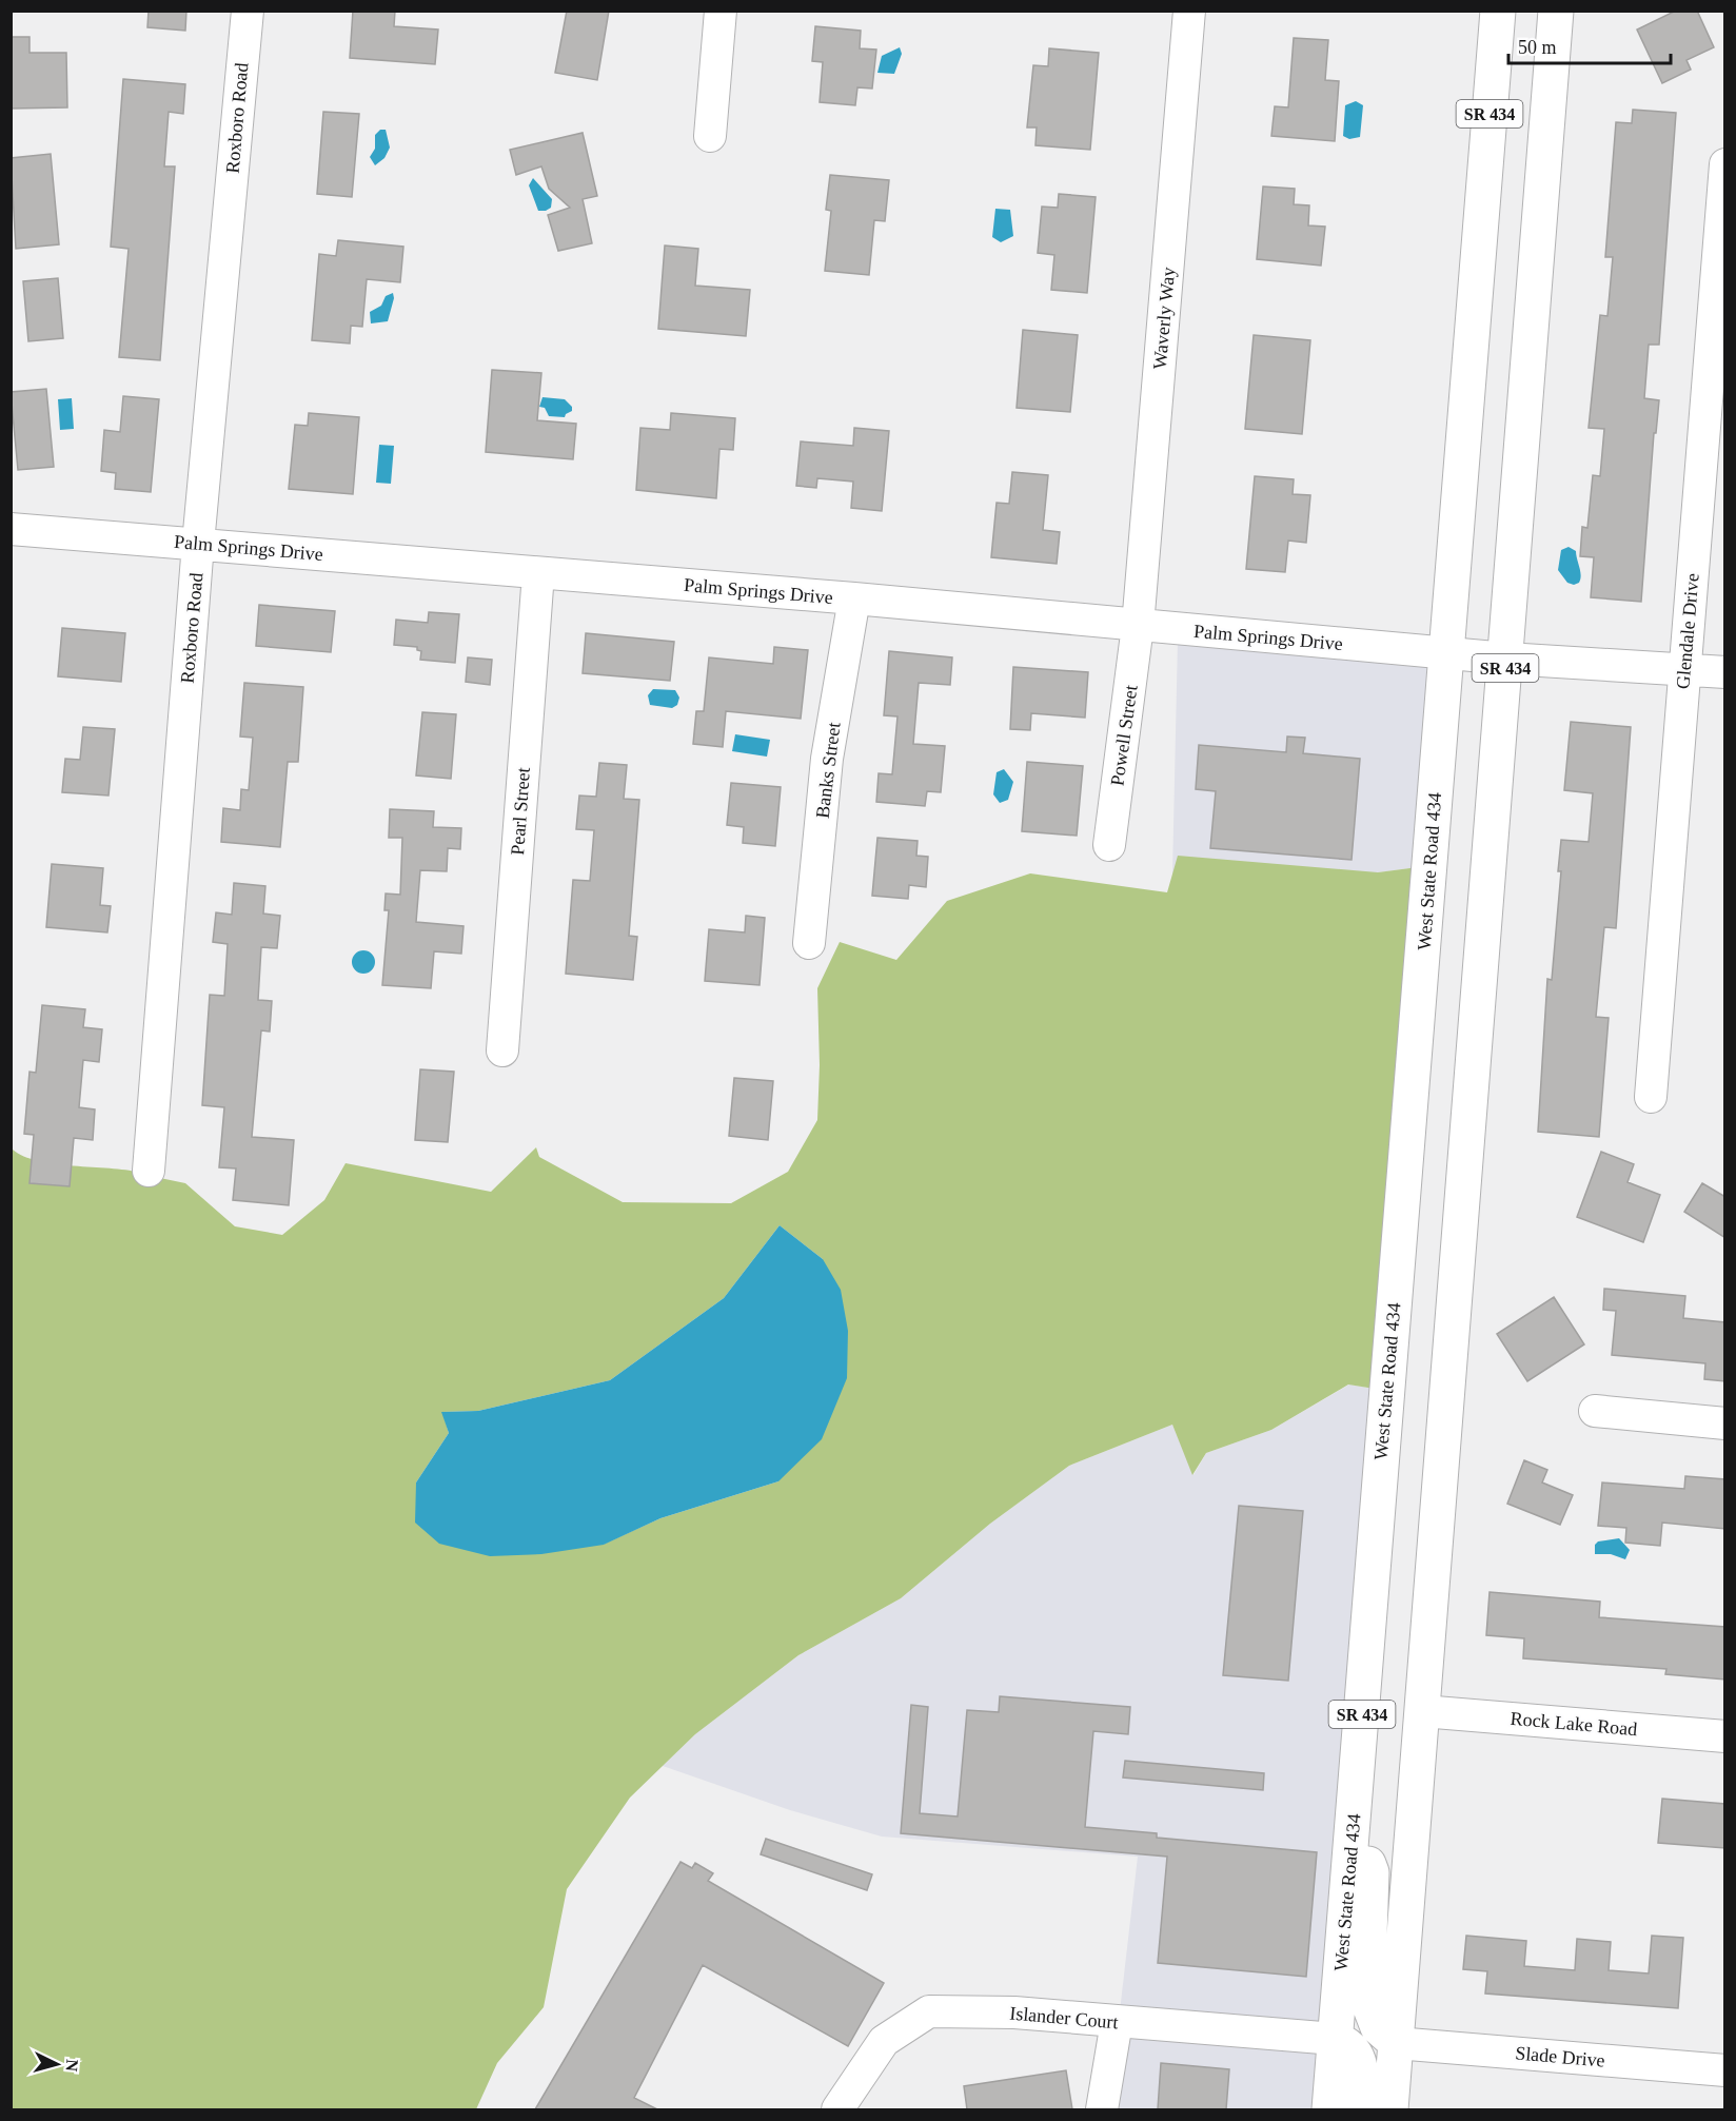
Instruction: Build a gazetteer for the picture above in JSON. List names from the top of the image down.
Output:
{
  "streets": {
    "main road": ["SR 434", "West State Road 434"],
    "street": [
      "Roxboro Road",
      "Waverly Way",
      "Palm Springs Drive",
      "Glendale Drive",
      "Powell Street",
      "Banks Street",
      "Pearl Street",
      "Rock Lake Road",
      "Islander Court",
      "Slade Drive"
    ]
  },
  "crossings": [
    ["SR 434", "Palm Springs Drive"],
    ["SR 434", "West State Road 434"],
    ["SR 434", "Rock Lake Road"],
    ["SR 434", "Slade Drive"],
    ["Roxboro Road", "Palm Springs Drive"],
    ["Waverly Way", "Palm Springs Drive"],
    ["Waverly Way", "Powell Street"],
    ["Palm Springs Drive", "Glendale Drive"],
    ["Palm Springs Drive", "Powell Street"],
    ["Palm Springs Drive", "Banks Street"],
    ["Palm Springs Drive", "Pearl Street"],
    ["Palm Springs Drive", "West State Road 434"],
    ["West State Road 434", "Islander Court"]
  ],
  "scale_bar": "50 m",
  "north": "right"
}
